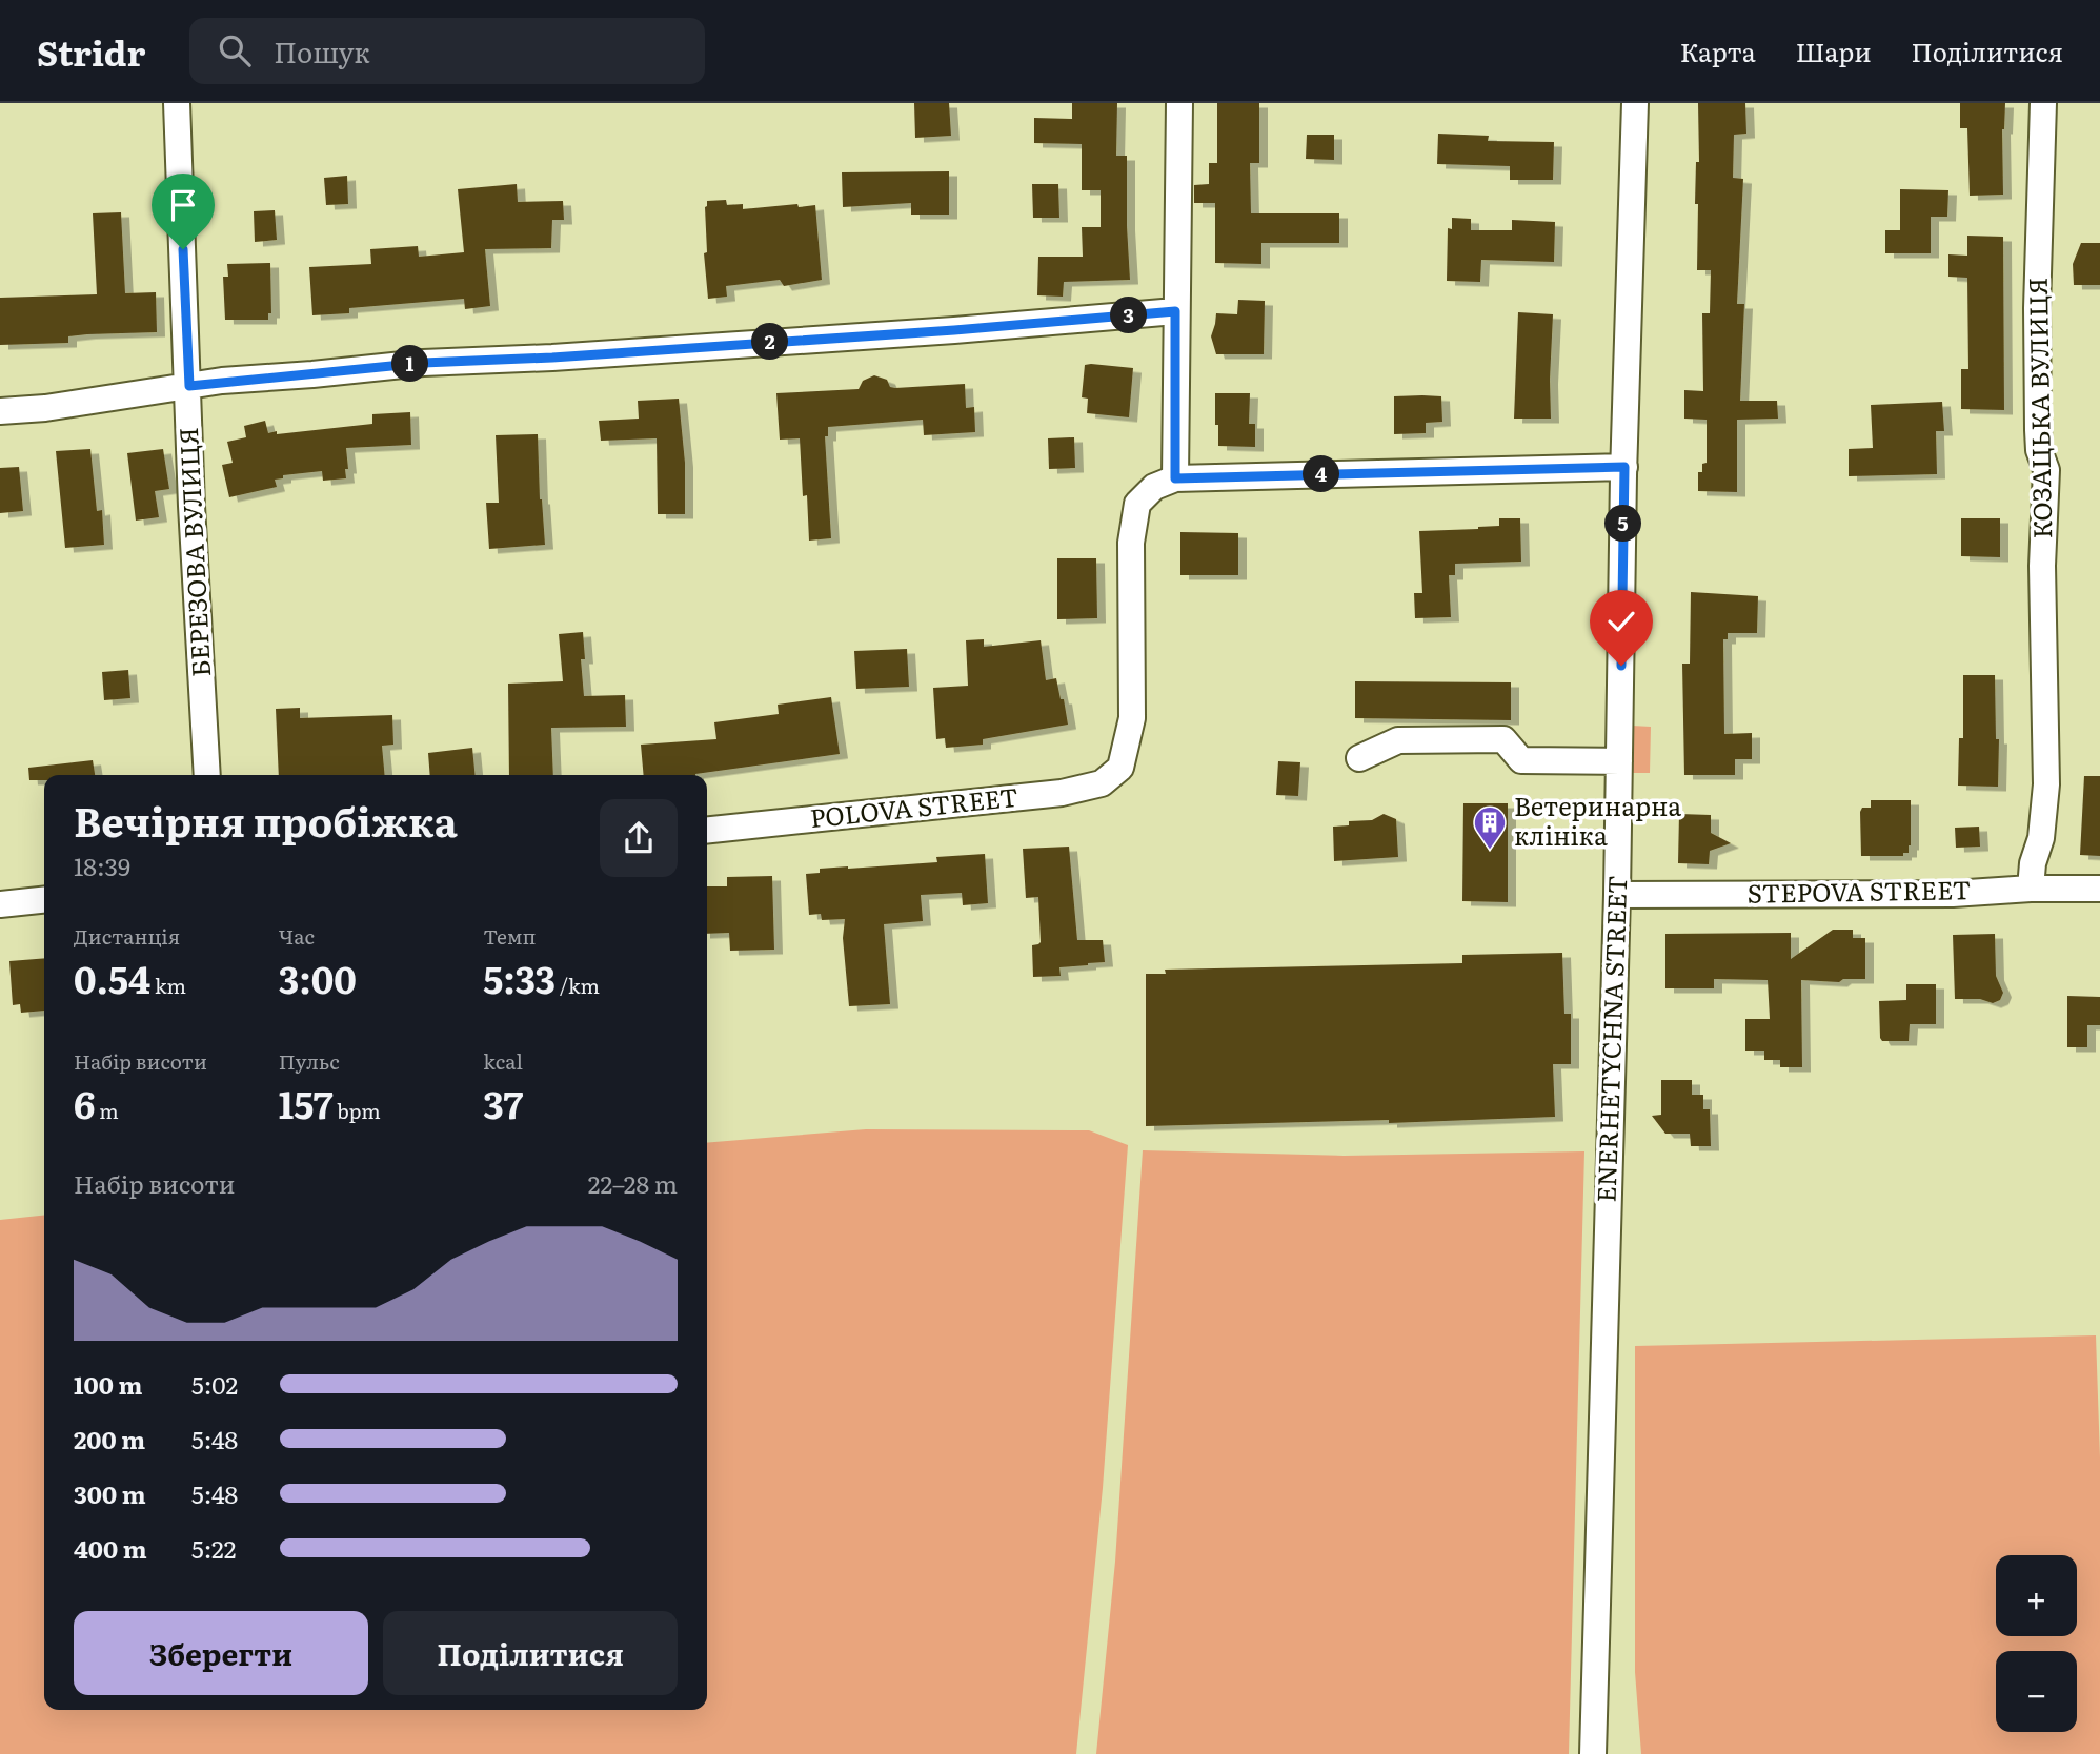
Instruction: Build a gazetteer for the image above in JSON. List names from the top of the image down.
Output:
{
  "streets": {
    "street": [
      "КОЗАЦЬКА ВУЛИЦЯ",
      "БЕРЕЗОВА ВУЛИЦЯ",
      "STEPOVA STREET",
      "ENERHETYCHNA STREET"
    ]
  },
  "crossings": [
    ["КОЗАЦЬКА ВУЛИЦЯ", "STEPOVA STREET"],
    ["STEPOVA STREET", "ENERHETYCHNA STREET"]
  ],
  "places": {
    "building": ["Ветеринарна клініка"]
  },
  "page": {
    "header": "Stridr",
    "search": "Пошук",
    "nav": ["Карта", "Шари", "Поділитися"],
    "pins": [
      "3",
      "2",
      "1",
      "4",
      "5"
    ],
    "heading": ["Вечірня пробіжка", "18:39"],
    "stats": [
      ["Дистанція", "0.54 km"],
      ["Час", "3:00"],
      ["Темп", "5:33 /km"],
      ["Набір висоти", "6 m"],
      ["Пульс", "157 bpm"],
      ["kcal", "37"]
    ],
    "chart": ["Набір висоти", "22–28 m"],
    "list": [
      {
        "name": "100 m",
        "note": "5:02"
      },
      {
        "name": "200 m",
        "note": "5:48"
      },
      {
        "name": "300 m",
        "note": "5:48"
      },
      {
        "name": "400 m",
        "note": "5:22"
      }
    ],
    "map_buttons": ["+", "−"],
    "buttons": ["Зберегти", "Поділитися"]
  }
}
